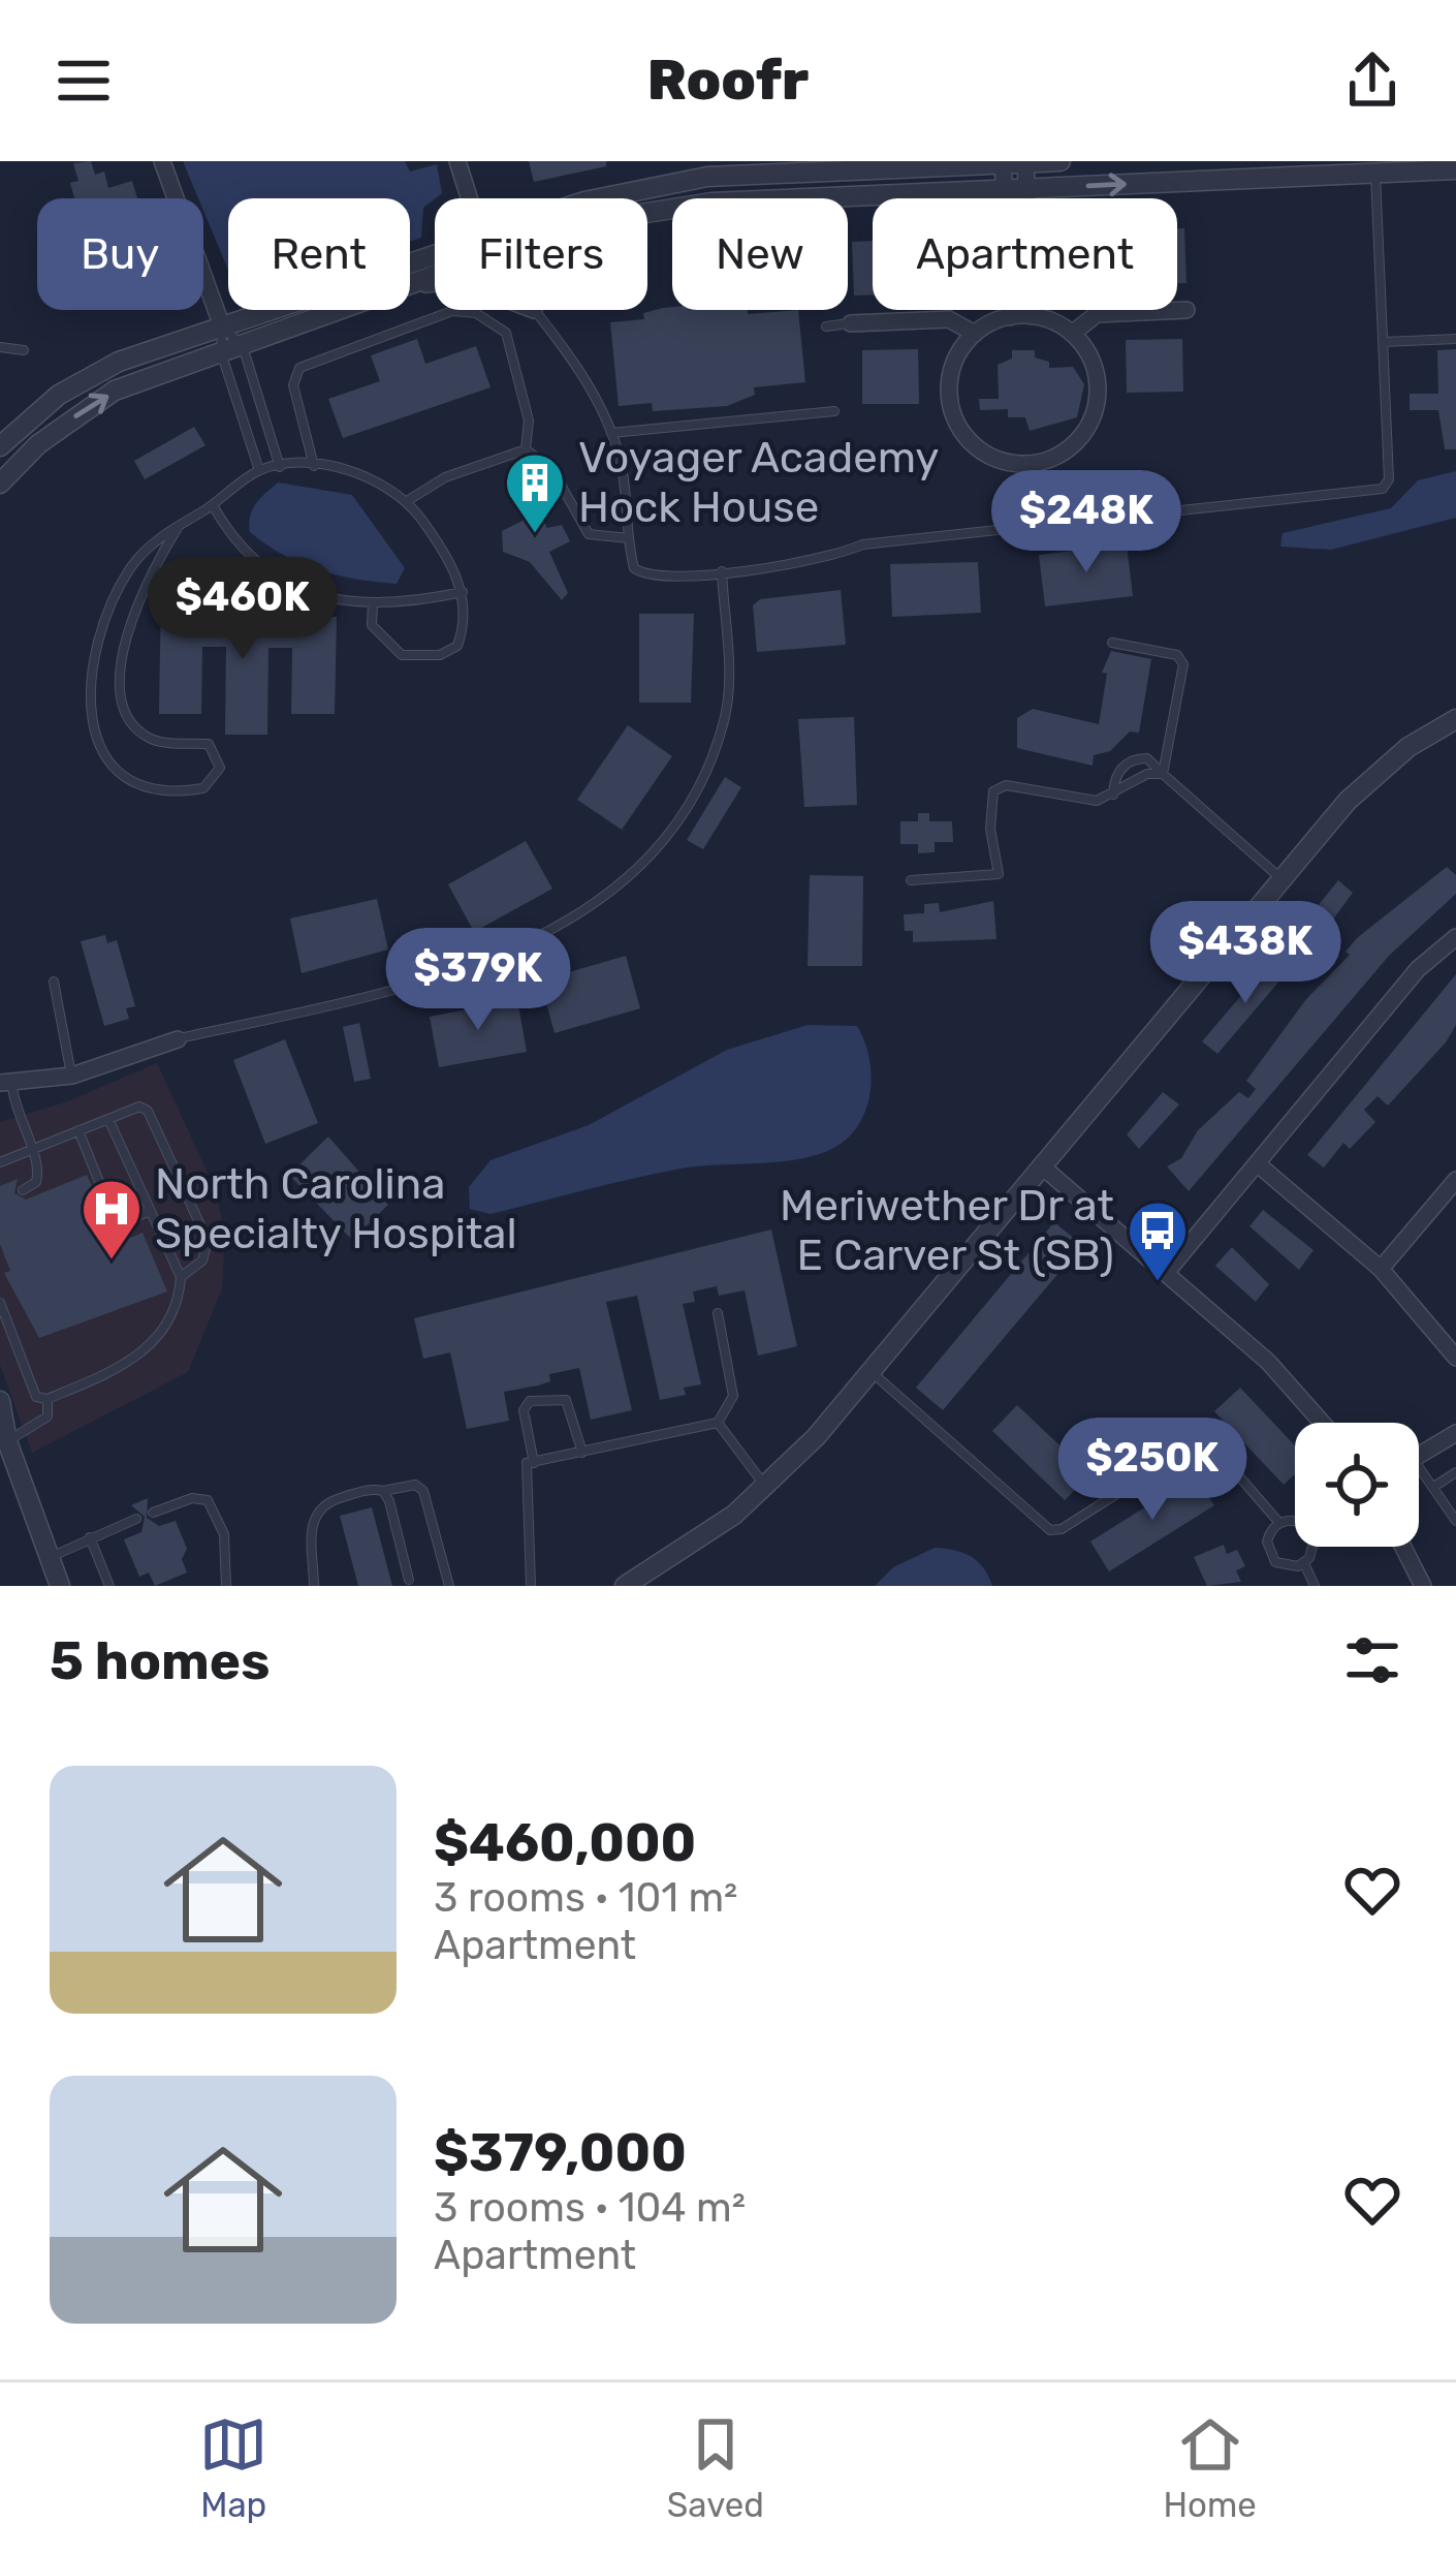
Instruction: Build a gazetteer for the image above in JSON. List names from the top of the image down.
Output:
{
  "places": {
    "building": ["Voyager Academy Hock House"],
    "hospital": ["North Carolina Specialty Hospital"],
    "bus stop": ["Meriwether Dr at E Carver St (SB)"]
  },
  "page": {
    "header": "Roofr",
    "chip": [
      "Buy",
      "Rent",
      "Filters",
      "New",
      "Apartment"
    ],
    "price": [
      "$248K",
      "$460K",
      "$438K",
      "$379K",
      "$250K"
    ],
    "heading": "5 homes",
    "list": [
      {
        "name": "$460,000",
        "note": "3 rooms · 101 m² · Apartment"
      },
      {
        "name": "$379,000",
        "note": "3 rooms · 104 m² · Apartment"
      }
    ],
    "tabs": ["Map", "Saved", "Home"]
  }
}
